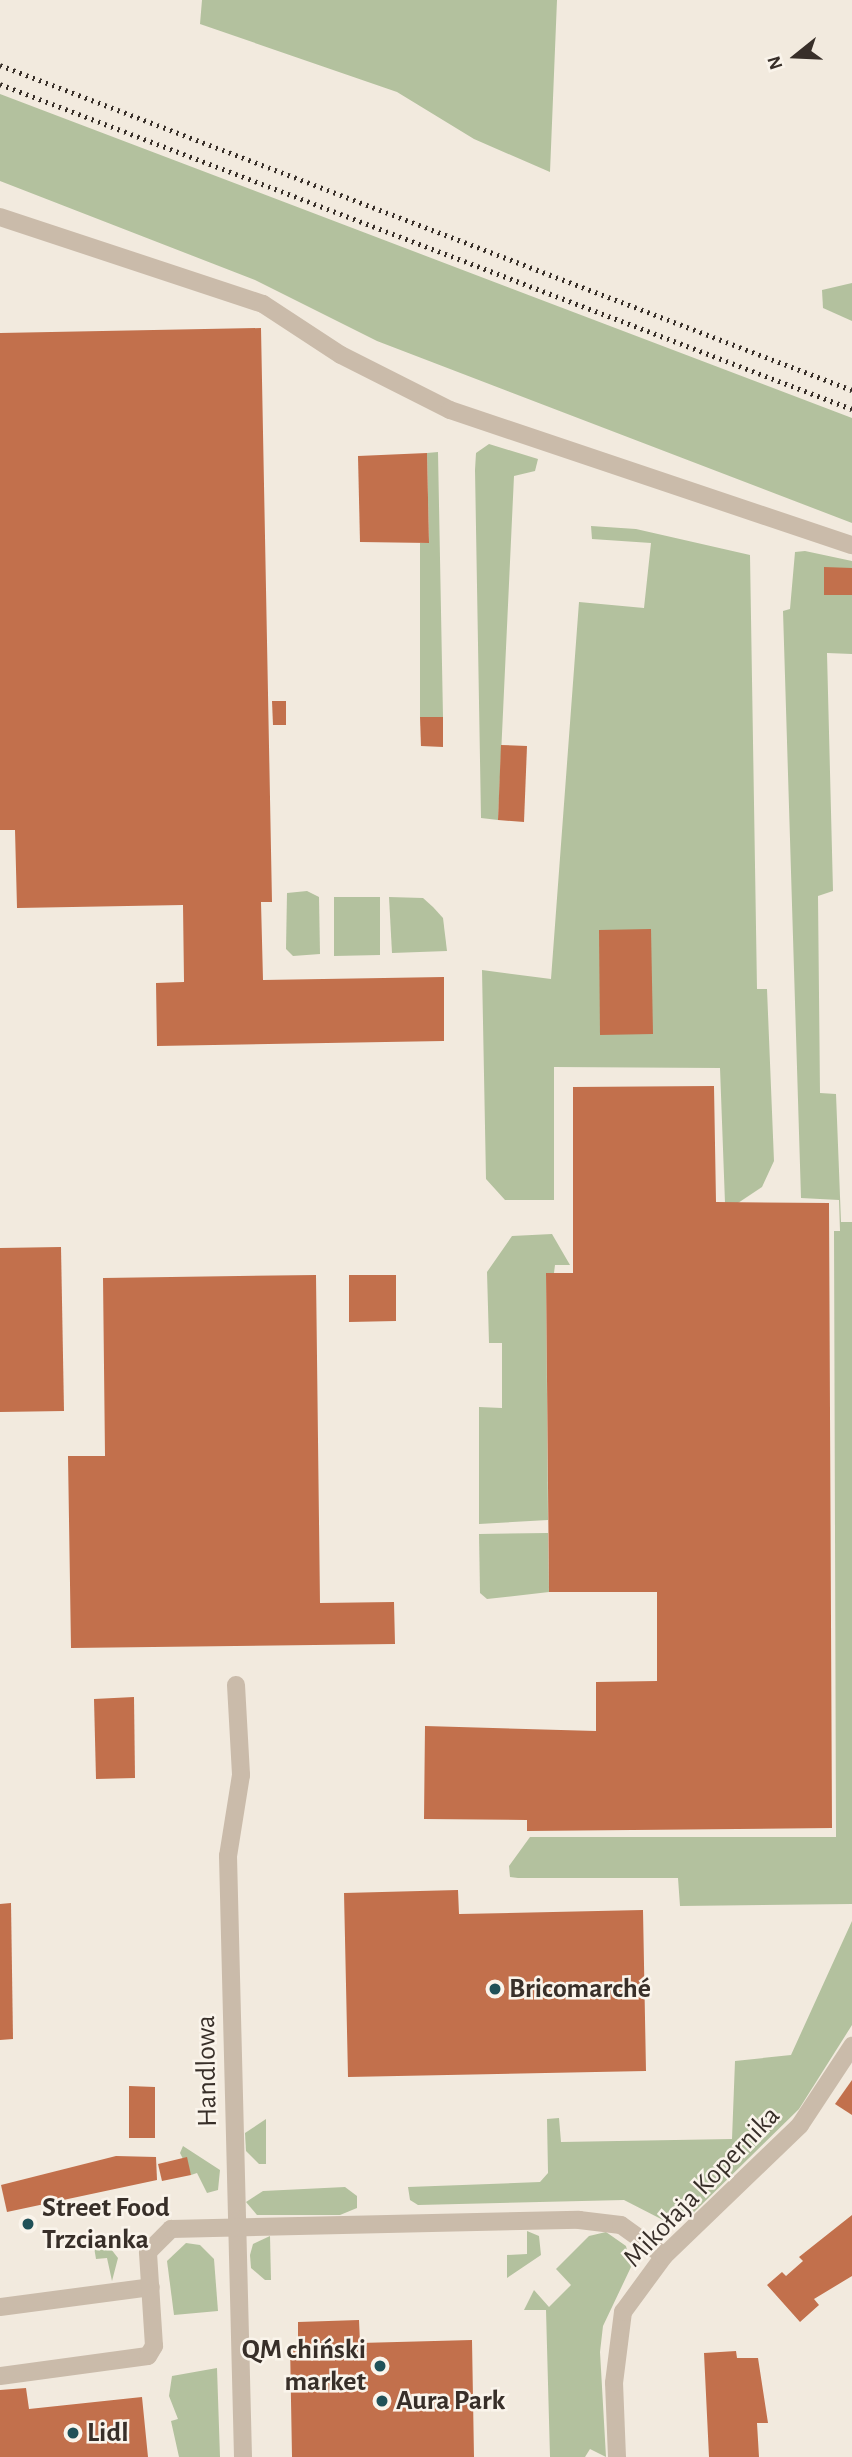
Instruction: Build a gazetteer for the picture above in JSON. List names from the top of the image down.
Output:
{
  "streets": {
    "street": ["Handlowa", "Mikołaja Kopernika"]
  },
  "places": [
    "Bricomarché",
    "Street Food Trzcianka",
    "QM chiński market",
    "Aura Park",
    "Lidl"
  ],
  "north": "left"
}
